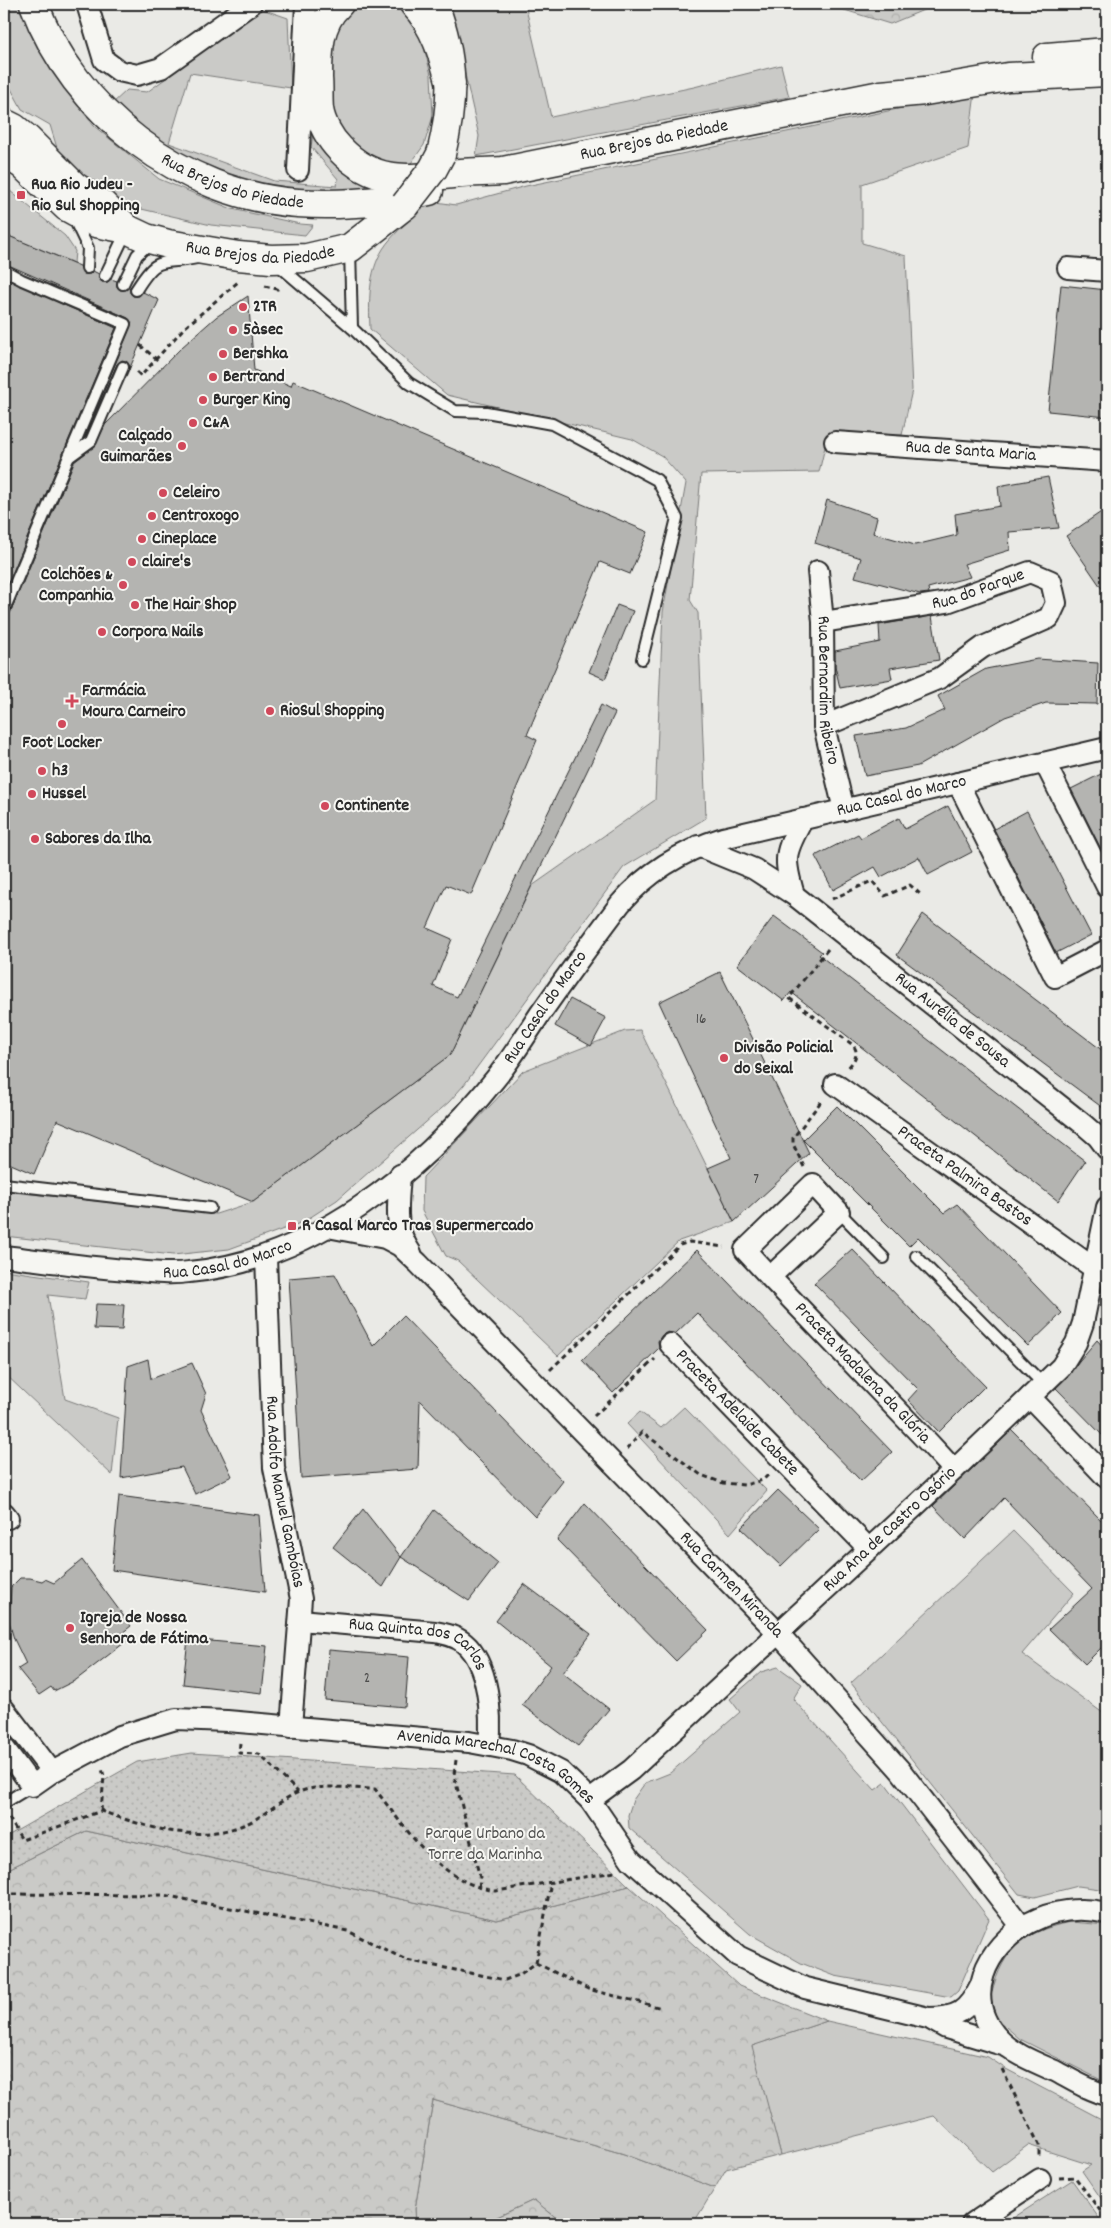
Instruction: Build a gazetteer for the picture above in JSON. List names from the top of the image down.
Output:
{
  "streets": {
    "main road": ["Rua Brejos da Piedade", "Rua Brejos do Piedade"],
    "street": [
      "Rua de Santa Maria",
      "Rua do Parque",
      "Rua Bernardim Ribeiro",
      "Rua Casal do Marco",
      "Rua Aurélia de Sousa",
      "Praceta Palmira Bastos",
      "Praceta Madalena da Glória",
      "Praceta Adelaide Cabete",
      "Rua Adolfo Manuel Gambóias",
      "Rua Ana de Castro Osório",
      "Rua Carmen Miranda",
      "Rua Quinta dos Carlos",
      "Avenida Marechal Costa Gomes"
    ]
  },
  "crossings": [
    ["Rua Brejos da Piedade", "Rua Brejos do Piedade"],
    ["Rua do Parque", "Rua Bernardim Ribeiro"],
    ["Rua Bernardim Ribeiro", "Rua Casal do Marco"],
    ["Rua Casal do Marco", "Rua Aurélia de Sousa"],
    ["Rua Casal do Marco", "Rua Adolfo Manuel Gambóias"],
    ["Rua Casal do Marco", "Rua Carmen Miranda"],
    ["Praceta Palmira Bastos", "Rua Ana de Castro Osório"],
    ["Praceta Madalena da Glória", "Rua Ana de Castro Osório"],
    ["Praceta Adelaide Cabete", "Rua Ana de Castro Osório"],
    ["Praceta Adelaide Cabete", "Rua Carmen Miranda"],
    ["Rua Adolfo Manuel Gambóias", "Rua Quinta dos Carlos"],
    ["Rua Adolfo Manuel Gambóias", "Avenida Marechal Costa Gomes"],
    ["Rua Ana de Castro Osório", "Rua Carmen Miranda"],
    ["Rua Ana de Castro Osório", "Avenida Marechal Costa Gomes"],
    ["Rua Quinta dos Carlos", "Avenida Marechal Costa Gomes"]
  ],
  "parks": ["Parque Urbano da Torre da Marinha"],
  "places": {
    "transit": ["Rua Rio Judeu - Rio Sul Shopping", "R Casal Marco Tras Supermercado"],
    "other": [
      "2TR",
      "5àsec",
      "Bershka",
      "Bertrand",
      "Burger King",
      "C&A",
      "Calçado Guimarães",
      "Celeiro",
      "Centroxogo",
      "Cineplace",
      "claire's",
      "Colchões & Companhia",
      "The Hair Shop",
      "Corpora Nails",
      "RioSul Shopping",
      "Foot Locker",
      "h3",
      "Hussel",
      "Continente",
      "Sabores da Ilha",
      "Divisão Policial do Seixal",
      "Igreja de Nossa Senhora de Fátima"
    ],
    "health": ["Farmácia Moura Carneiro"]
  },
  "house_numbers": ["16", "7", "2"]
}
